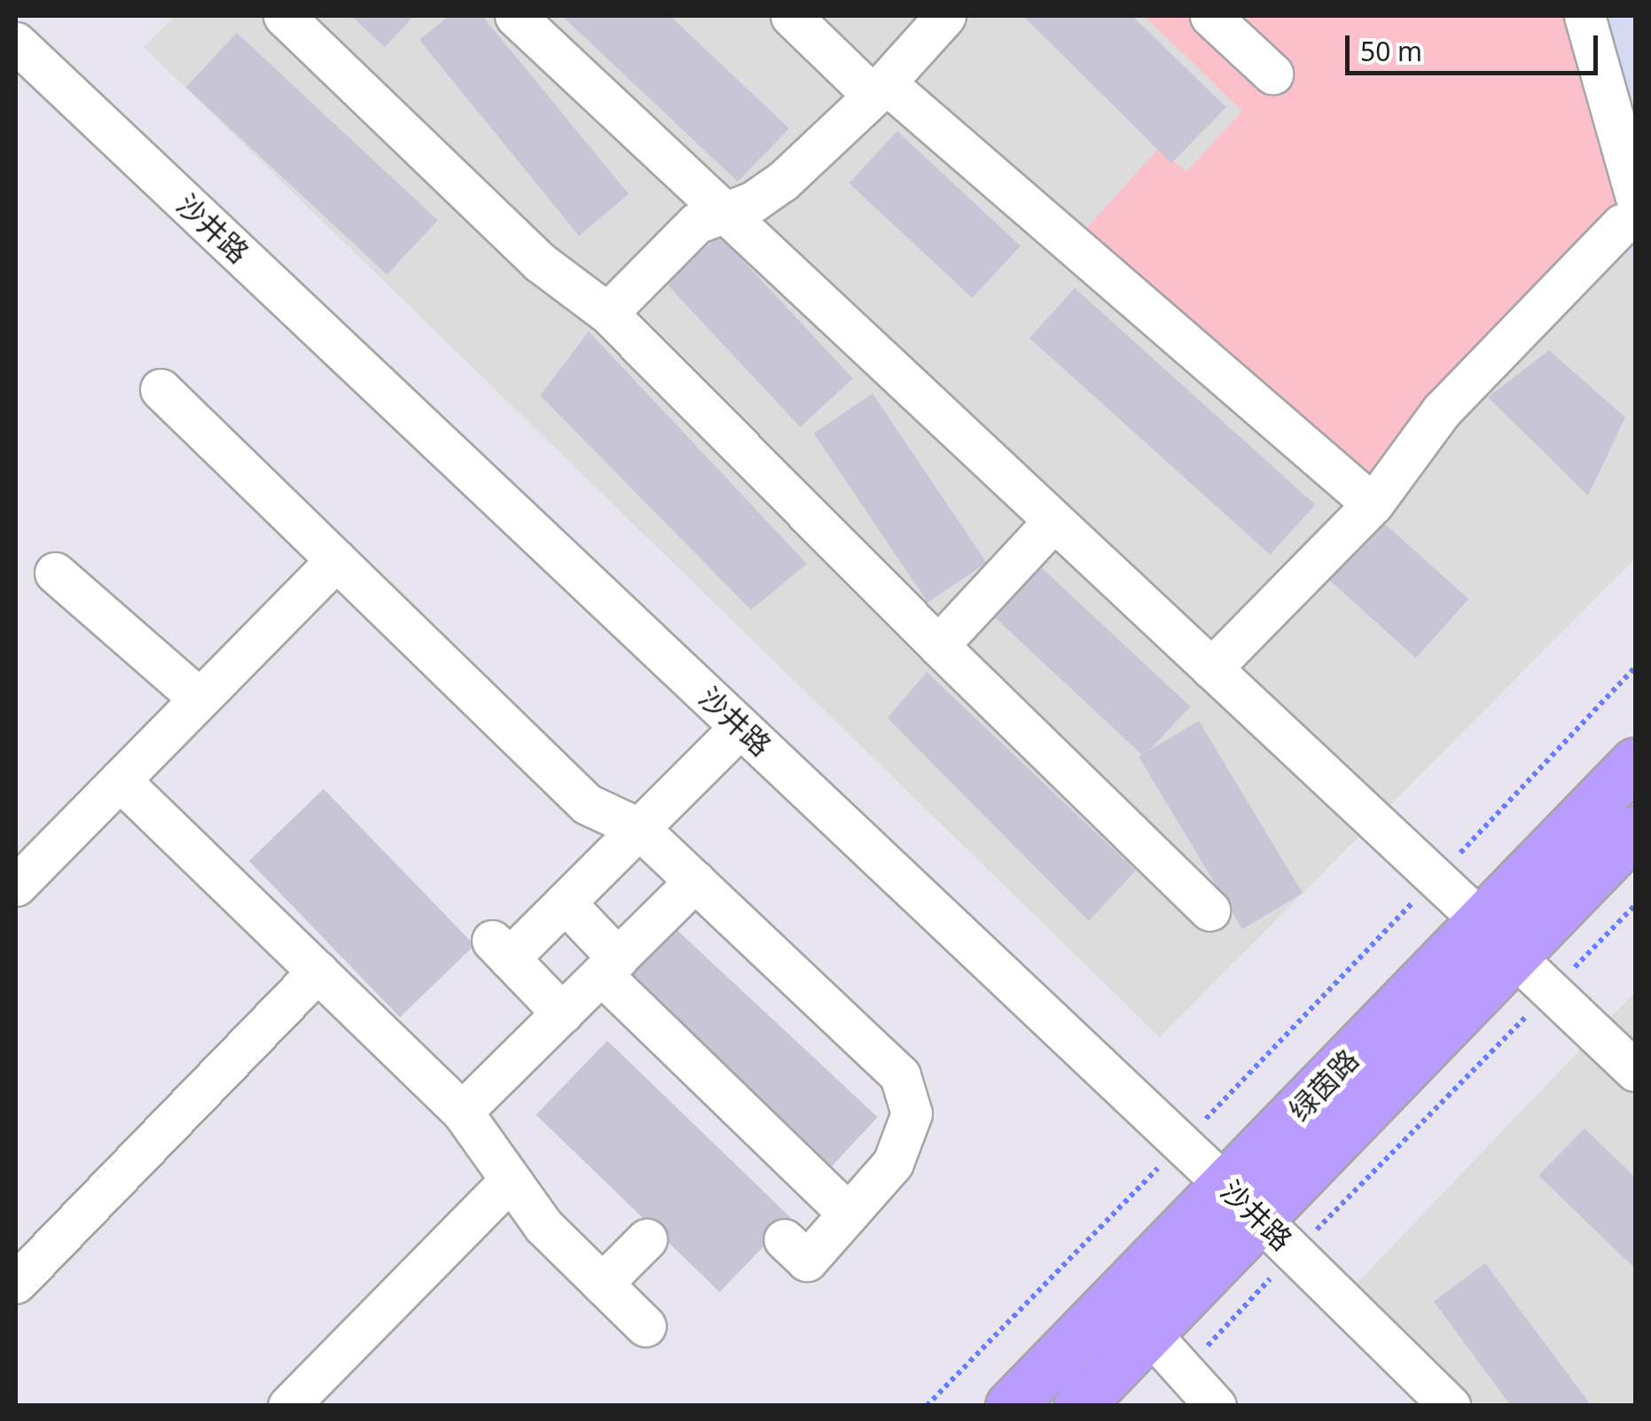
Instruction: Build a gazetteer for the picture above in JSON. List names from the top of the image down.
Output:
{
  "streets": {
    "main road": ["绿茵路"],
    "street": ["沙井路"]
  },
  "crossings": [
    ["沙井路", "绿茵路"]
  ],
  "scale_bar": "50 m"
}
